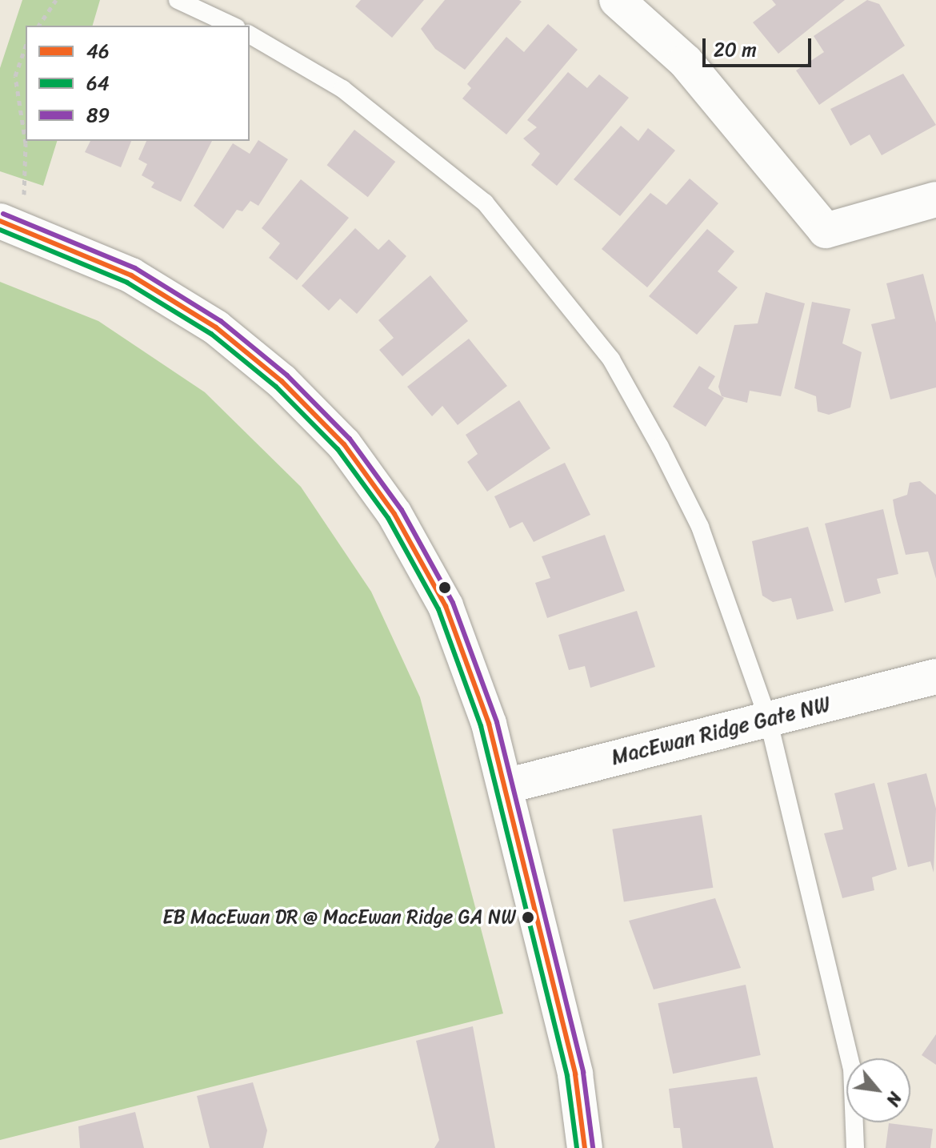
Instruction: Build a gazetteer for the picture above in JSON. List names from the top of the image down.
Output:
{
  "streets": {
    "street": ["MacEwan Ridge Gate NW"]
  },
  "places": ["EB MacEwan DR @ MacEwan Ridge GA NW"],
  "lines": ["transit line 89", "transit line 46", "transit line 64"],
  "legend": ["46", "64", "89"],
  "scale_bar": "20 m",
  "north": "bottom right"
}
